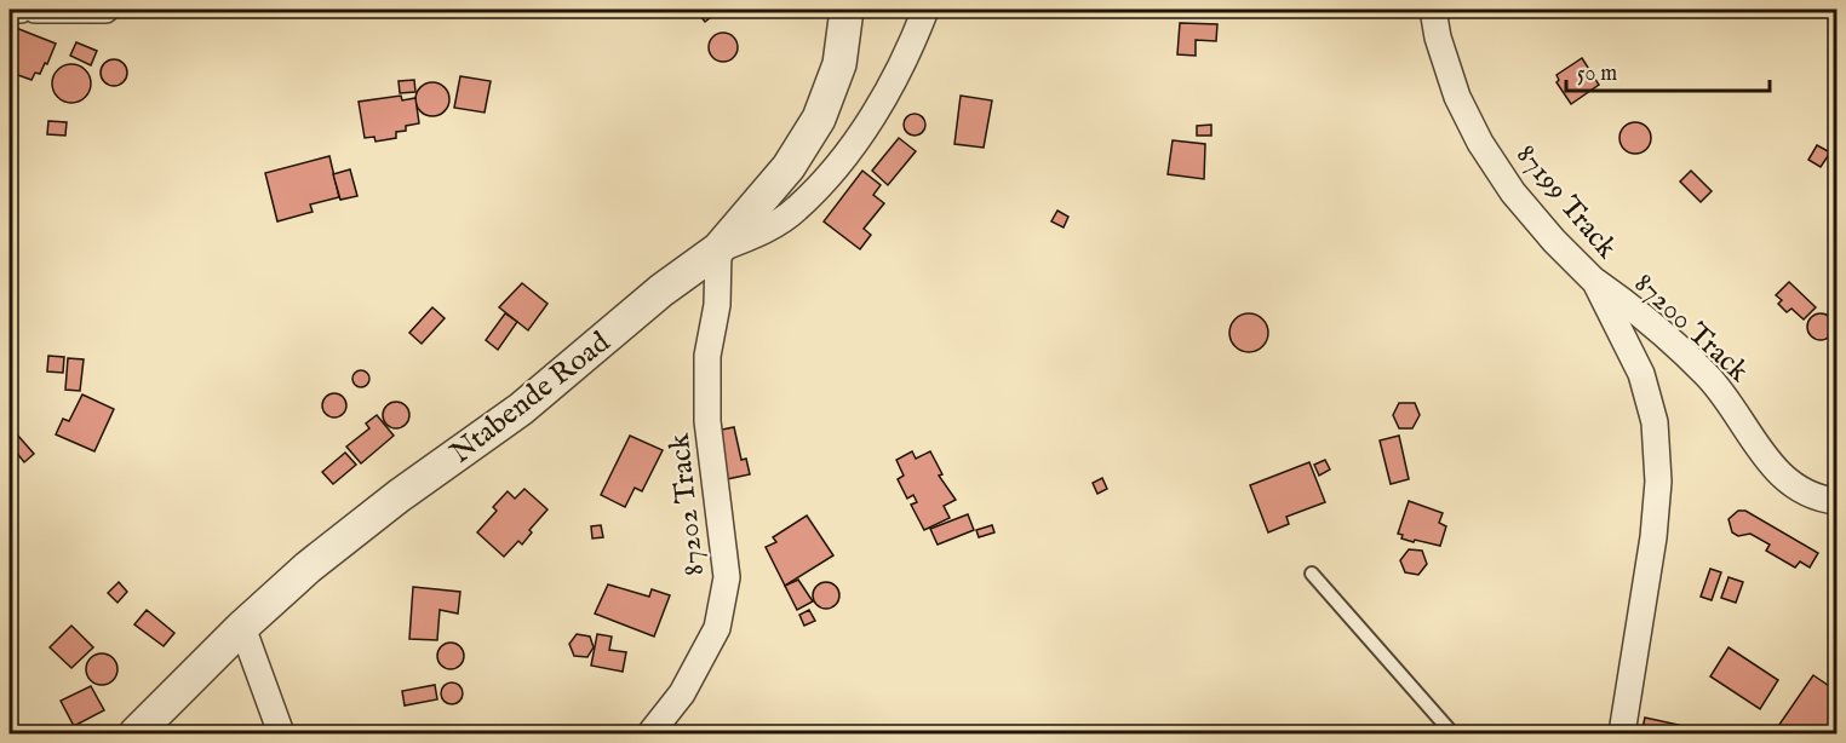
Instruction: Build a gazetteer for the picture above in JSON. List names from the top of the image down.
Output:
{
  "streets": {
    "street": [
      "87199 Track",
      "87200 Track",
      "Ntabende Road",
      "87202 Track"
    ]
  },
  "crossings": [
    ["87199 Track", "87200 Track"],
    ["Ntabende Road", "87202 Track"]
  ],
  "scale_bar": "50 m"
}
